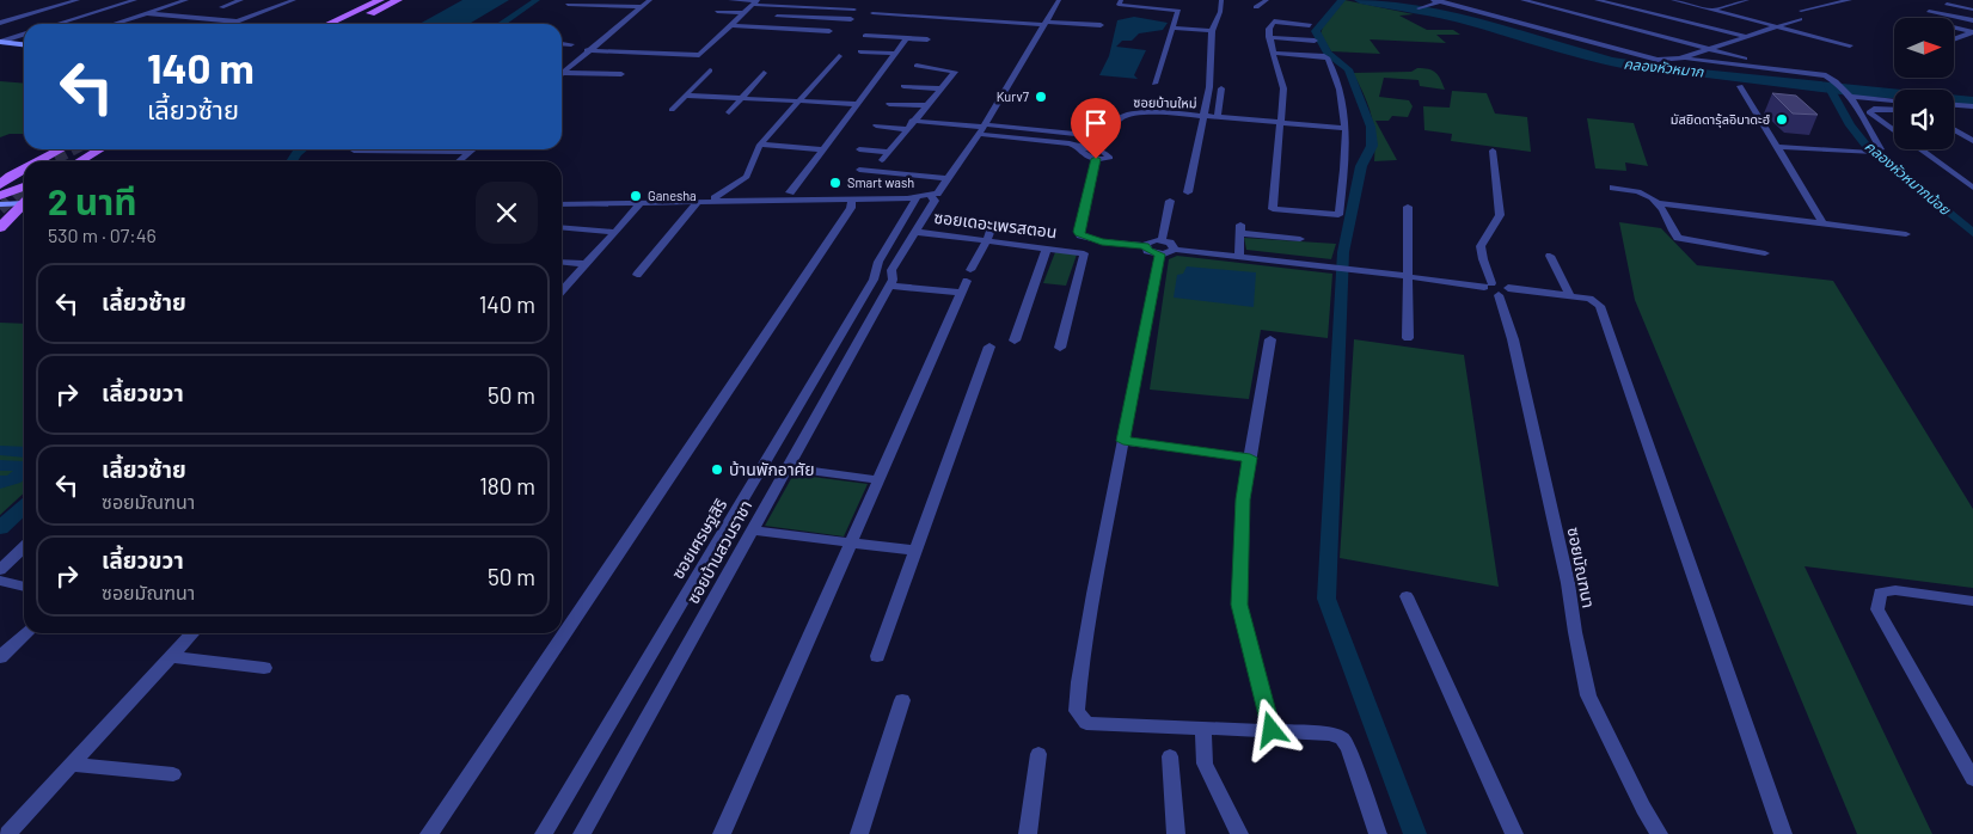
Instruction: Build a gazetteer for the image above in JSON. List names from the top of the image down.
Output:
{
  "streets": {
    "street": [
      "ซอยบ้านใหม่",
      "ซอยเดอะเพรสตอน",
      "ซอยเศรษฐสิริ",
      "ซอยบ้านสวนราชา",
      "ซอยมัณฑนา"
    ]
  },
  "crossings": [
    ["ซอยเดอะเพรสตอน", "ซอยบ้านสวนราชา"]
  ],
  "water": ["คลองหัวหมาก", "คลองหัวหมากน้อย"],
  "places": [
    "Kurv7",
    "มัสยิดดารุ้ลอิบาดะฮ์",
    "Smart wash",
    "Ganesha",
    "บ้านพักอาศัย"
  ],
  "north": "right",
  "page": {
    "turn": ["140 m", "เลี้ยวซ้าย"],
    "heading": ["2 นาที", "530 m · 07:46"],
    "list": [
      {
        "name": "เลี้ยวซ้าย",
        "value": "140 m"
      },
      {
        "name": "เลี้ยวขวา",
        "value": "50 m"
      },
      {
        "name": "เลี้ยวซ้าย",
        "note": "ซอยมัณฑนา",
        "value": "180 m"
      },
      {
        "name": "เลี้ยวขวา",
        "note": "ซอยมัณฑนา",
        "value": "50 m"
      }
    ]
  }
}
